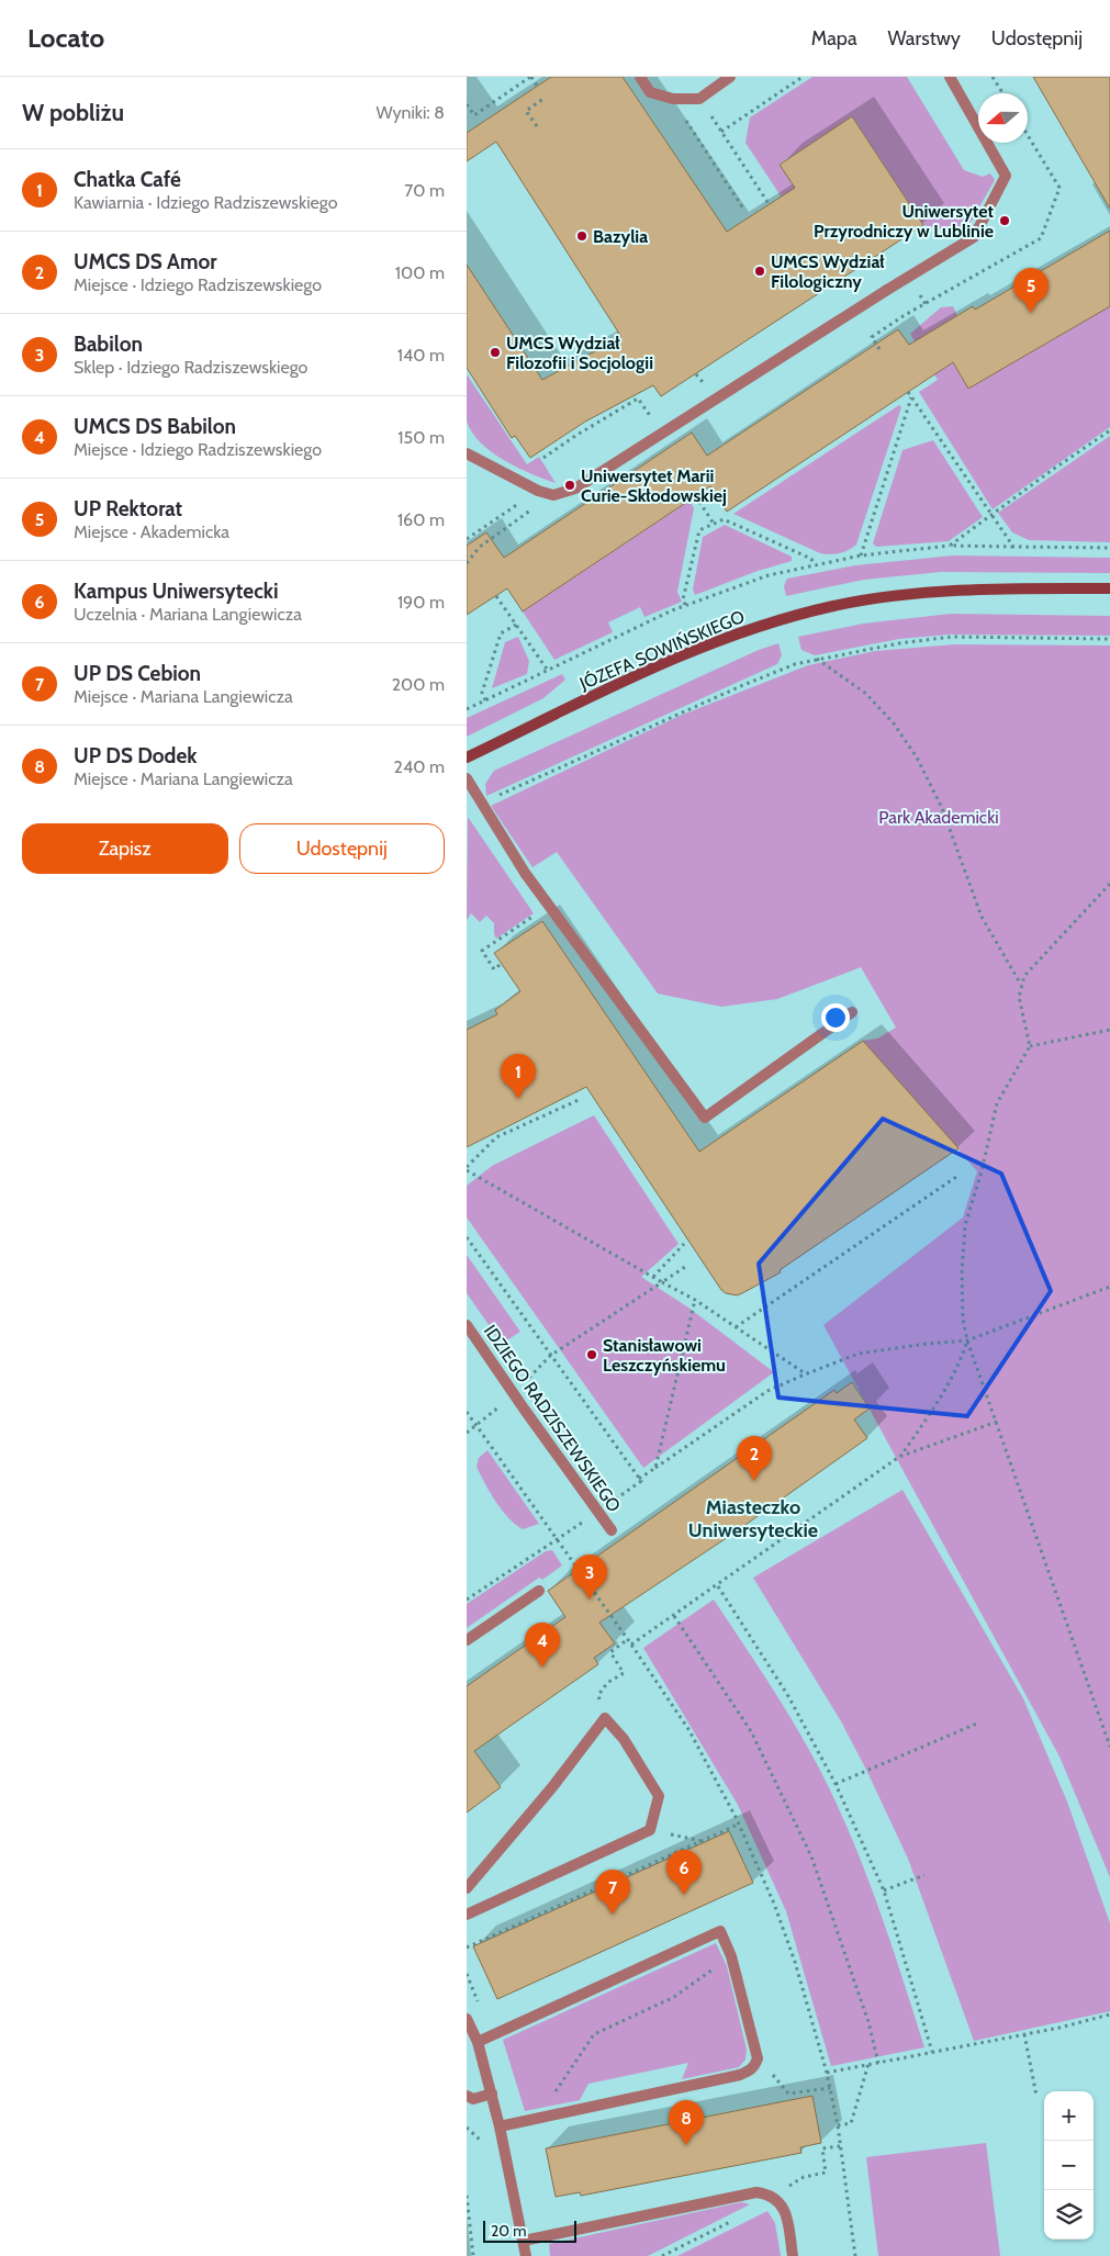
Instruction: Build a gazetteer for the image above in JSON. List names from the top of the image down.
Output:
{
  "streets": {
    "main road": ["JÓZEFA SOWIŃSKIEGO"],
    "street": ["IDZIEGO RADZISZEWSKIEGO"]
  },
  "districts": ["Miasteczko Uniwersyteckie"],
  "parks": ["Park Akademicki"],
  "places": [
    "Uniwersytet Przyrodniczy w Lublinie",
    "Bazylia",
    "UMCS Wydział Filologiczny",
    "UMCS Wydział Filozofii i Socjologii",
    "Uniwersytet Marii Curie-Skłodowskiej",
    "Stanisławowi Leszczyńskiemu"
  ],
  "scale_bar": "20 m",
  "north": "left",
  "page": {
    "header": "Locato",
    "nav": ["Mapa", "Warstwy", "Udostępnij"],
    "heading": ["W pobliżu", "Wyniki: 8"],
    "list": [
      {
        "mark": "1",
        "name": "Chatka Café",
        "note": "Kawiarnia · Idziego Radziszewskiego",
        "value": "70 m"
      },
      {
        "mark": "2",
        "name": "UMCS DS Amor",
        "note": "Miejsce · Idziego Radziszewskiego",
        "value": "100 m"
      },
      {
        "mark": "3",
        "name": "Babilon",
        "note": "Sklep · Idziego Radziszewskiego",
        "value": "140 m"
      },
      {
        "mark": "4",
        "name": "UMCS DS Babilon",
        "note": "Miejsce · Idziego Radziszewskiego",
        "value": "150 m"
      },
      {
        "mark": "5",
        "name": "UP Rektorat",
        "note": "Miejsce · Akademicka",
        "value": "160 m"
      },
      {
        "mark": "6",
        "name": "Kampus Uniwersytecki",
        "note": "Uczelnia · Mariana Langiewicza",
        "value": "190 m"
      },
      {
        "mark": "7",
        "name": "UP DS Cebion",
        "note": "Miejsce · Mariana Langiewicza",
        "value": "200 m"
      },
      {
        "mark": "8",
        "name": "UP DS Dodek",
        "note": "Miejsce · Mariana Langiewicza",
        "value": "240 m"
      }
    ],
    "pins": [
      "5",
      "1",
      "2",
      "3",
      "4",
      "6",
      "7",
      "8"
    ],
    "buttons": ["Zapisz", "Udostępnij"],
    "map_buttons": ["+", "−"],
    "scale": "20 m"
  }
}
